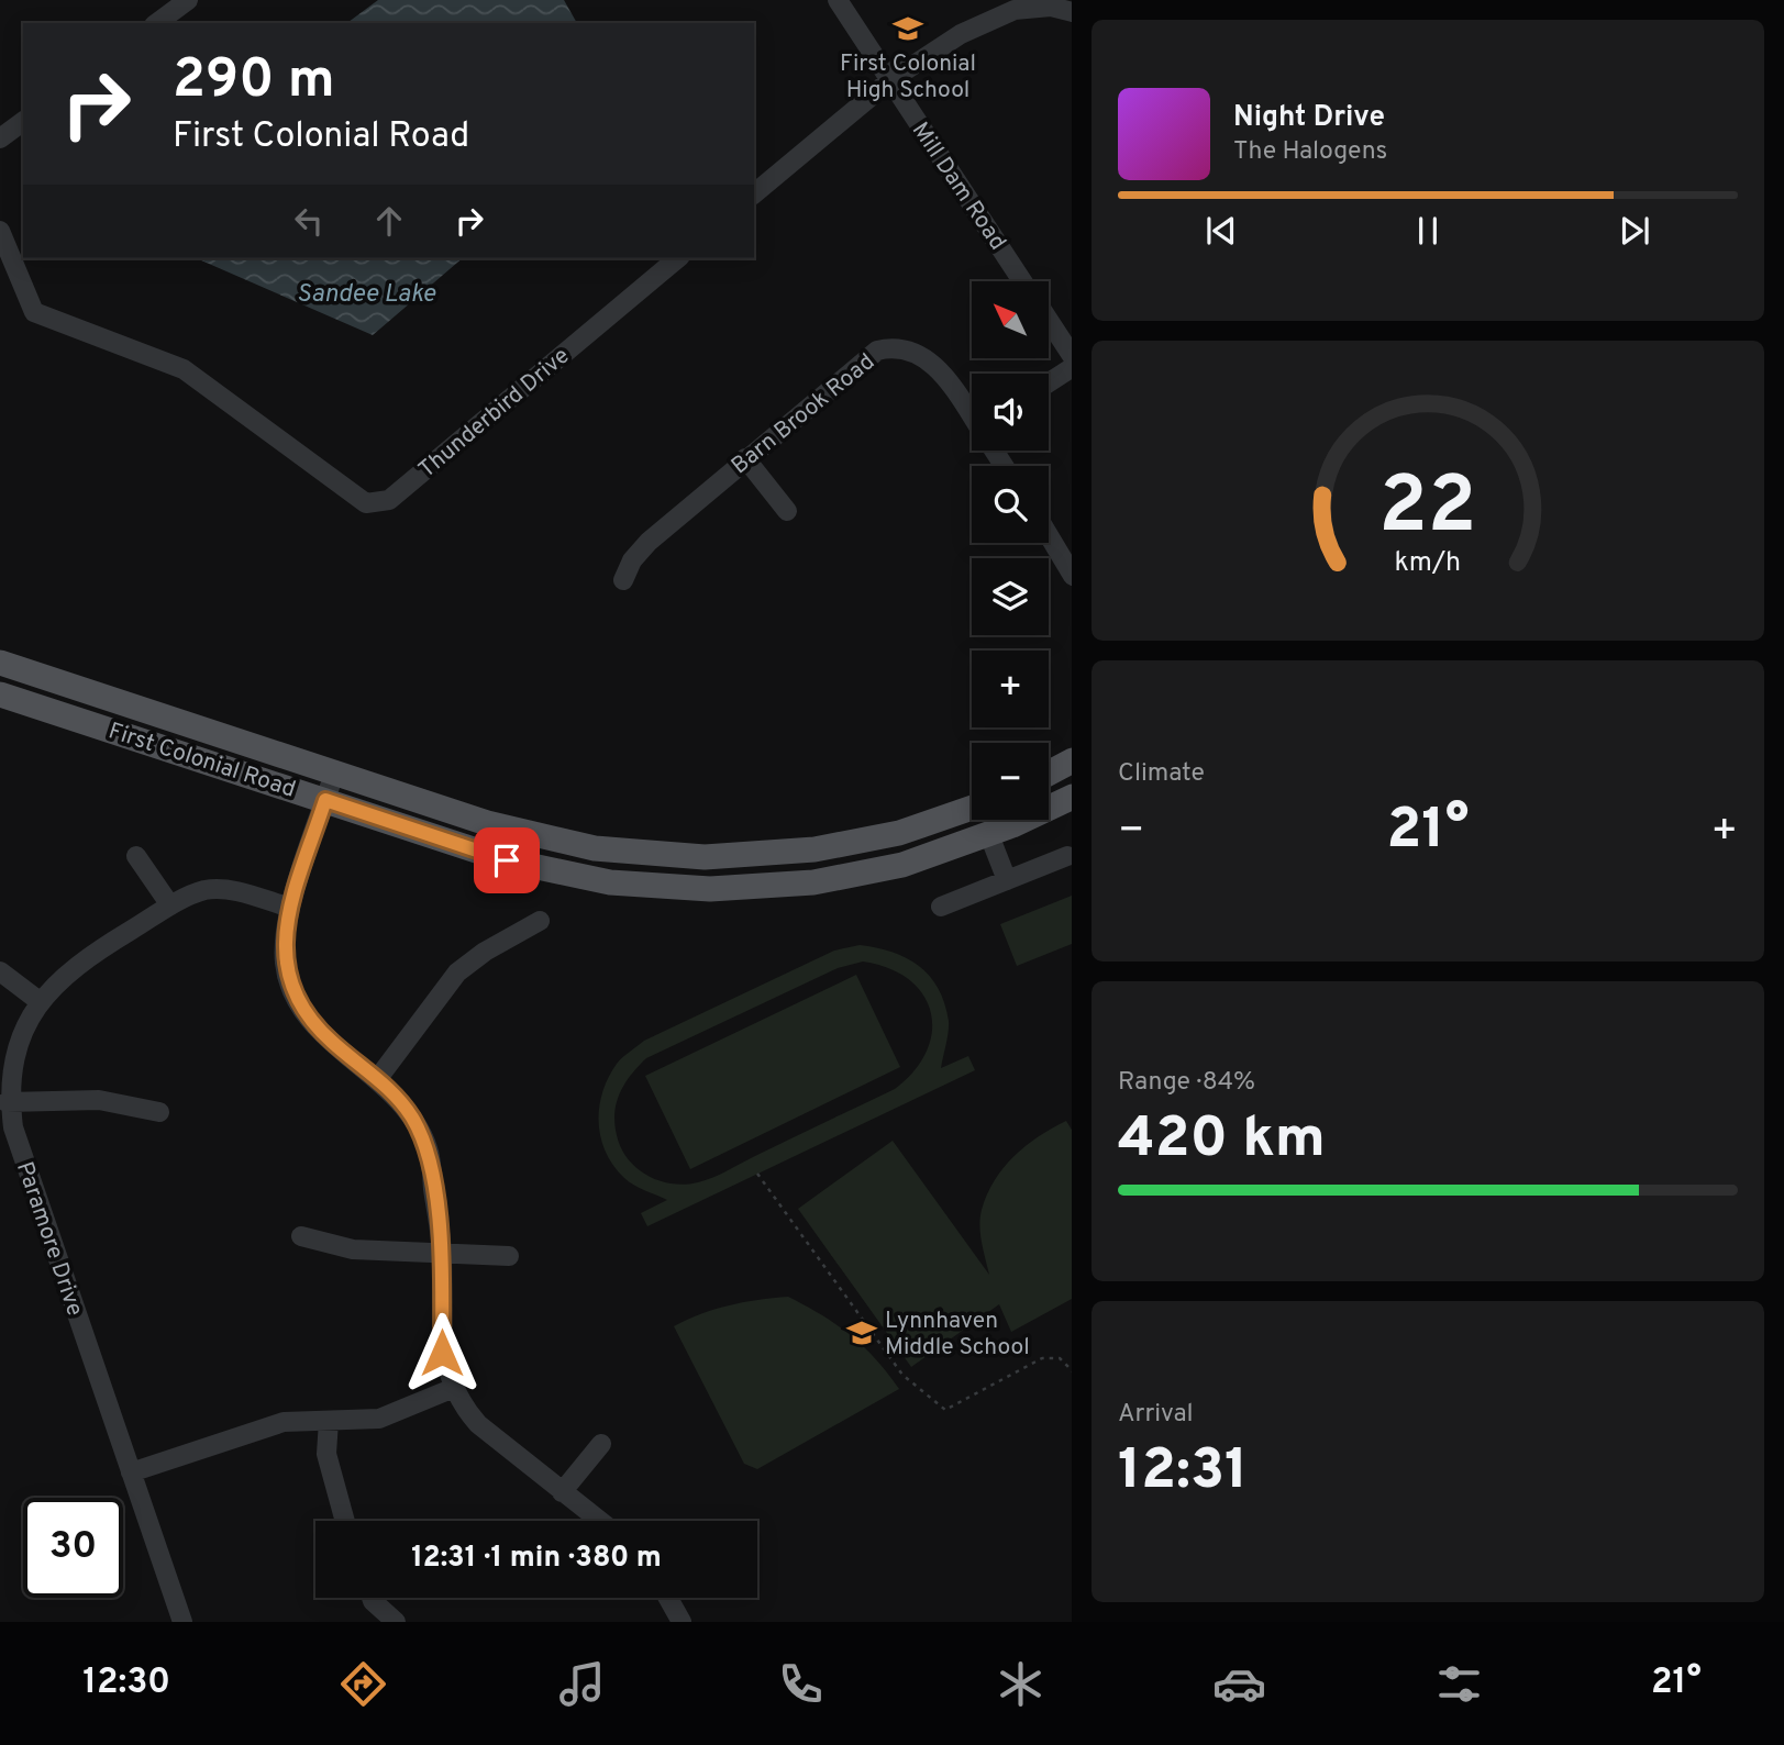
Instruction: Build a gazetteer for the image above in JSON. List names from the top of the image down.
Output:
{
  "streets": {
    "main road": ["First Colonial Road"],
    "street": [
      "Mill Dam Road",
      "Thunderbird Drive",
      "Barn Brook Road",
      "Paramore Drive"
    ]
  },
  "water": ["Sandee Lake"],
  "places": {
    "school or university": ["First Colonial High School", "Lynnhaven Middle School"]
  },
  "north": "top left",
  "page": {
    "turn": ["290 m", "First Colonial Road"],
    "song": ["Night Drive", "The Halogens"],
    "map_buttons": ["+", "−"],
    "tile": [
      "Climate",
      ["Range · 84%", "420 km"],
      ["Arrival", "12:31"]
    ],
    "heat": ["−", "21°", "+"],
    "limit": "30",
    "trip": "12:31 · 1 min · 380 m",
    "tabs": ["12:30", "21°"],
    "gauge": ["22", "km/h"]
  }
}
